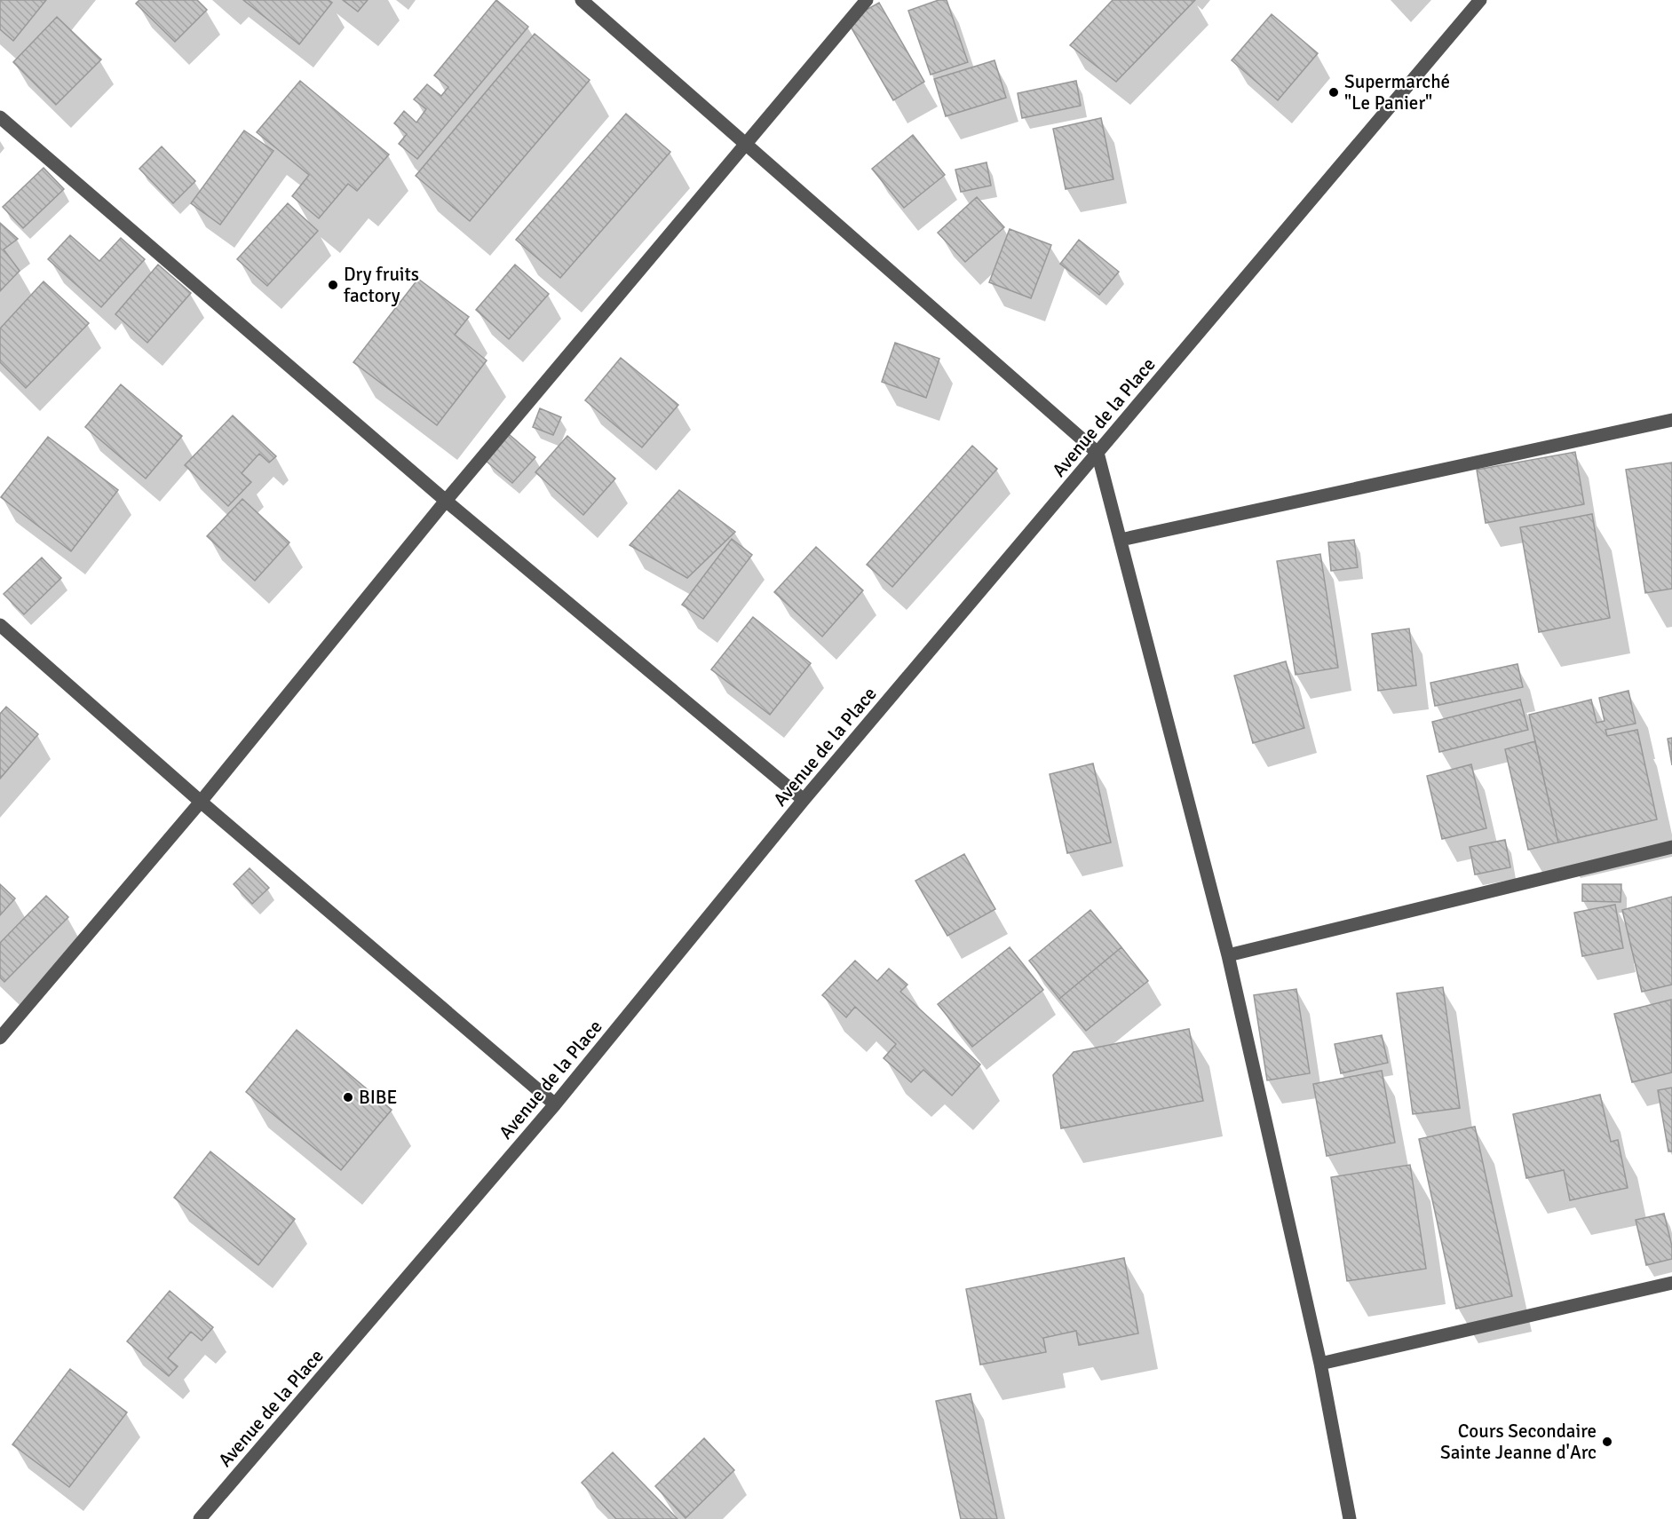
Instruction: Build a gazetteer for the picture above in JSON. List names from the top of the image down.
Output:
{
  "streets": {
    "street": ["Avenue de la Place"]
  },
  "places": [
    "Supermarché \"Le Panier\"",
    "Dry fruits factory",
    "BIBE",
    "Cours Secondaire Sainte Jeanne d'Arc"
  ]
}
